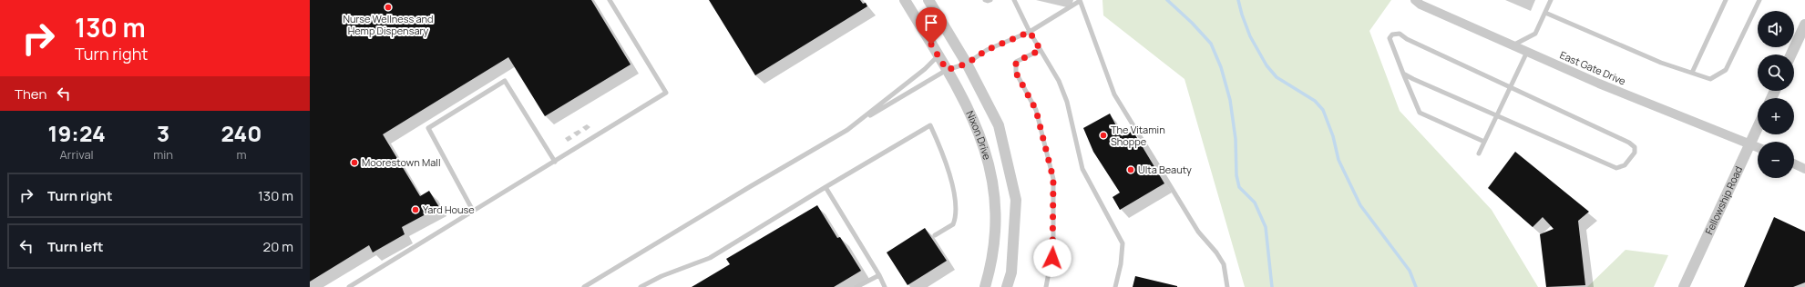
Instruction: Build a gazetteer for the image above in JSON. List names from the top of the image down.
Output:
{
  "streets": {
    "street": ["East Gate Drive", "Nixon Drive", "Fellowship Road"]
  },
  "crossings": [
    ["East Gate Drive", "Fellowship Road"]
  ],
  "places": [
    "Nurse Wellness and Hemp Dispensary",
    "The Vitamin Shoppe",
    "Moorestown Mall",
    "Ulta Beauty",
    "Yard House"
  ],
  "page": {
    "turn": ["130 m", "Turn right"],
    "map_buttons": ["+", "−"],
    "then": "Then",
    "eta": [
      "19:24",
      "Arrival",
      "3",
      "min",
      "240",
      "m"
    ],
    "list": [
      {
        "name": "Turn right",
        "value": "130 m"
      },
      {
        "name": "Turn left",
        "value": "20 m"
      }
    ]
  }
}
